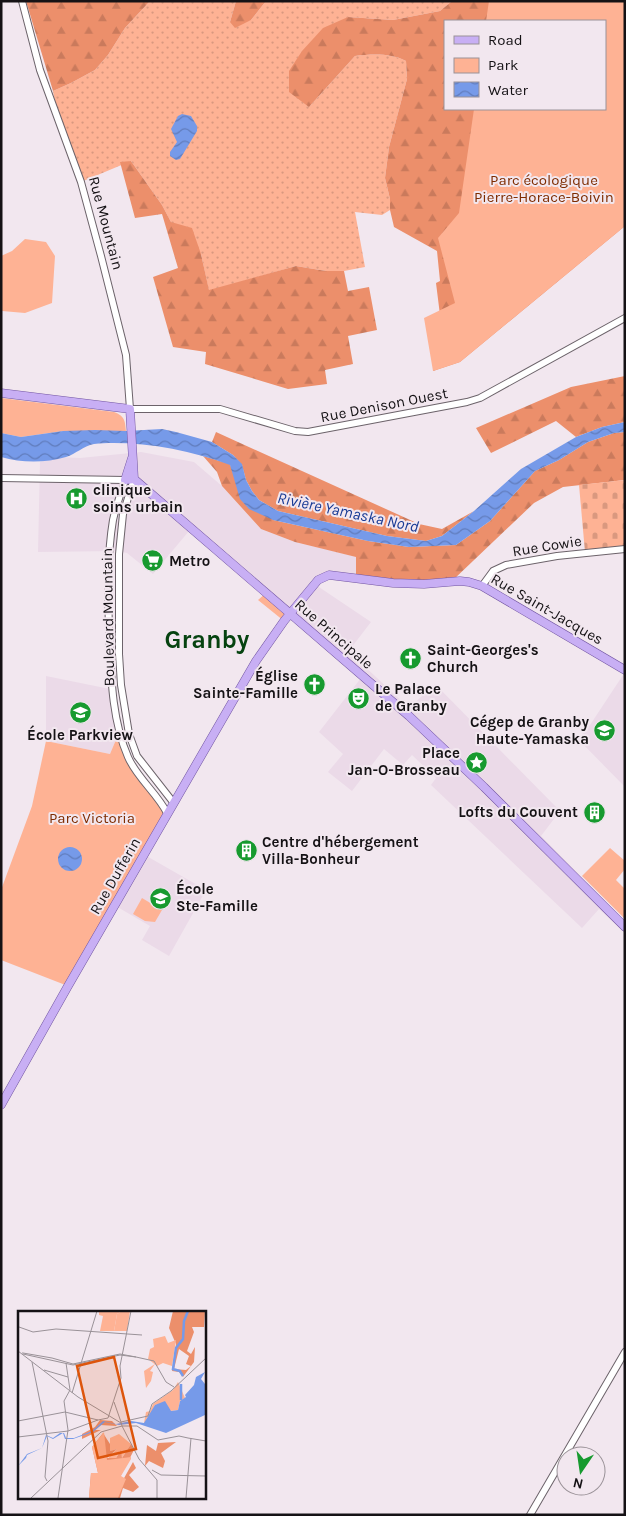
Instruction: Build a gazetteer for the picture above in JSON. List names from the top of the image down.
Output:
{
  "streets": {
    "main road": [
      "Rue Mountain",
      "Rue Saint-Jacques",
      "Rue Principale",
      "Rue Dufferin"
    ],
    "street": ["Rue Denison Ouest", "Rue Cowie", "Boulevard Mountain"]
  },
  "crossings": [
    ["Rue Mountain", "Rue Denison Ouest"],
    ["Rue Mountain", "Boulevard Mountain"],
    ["Rue Mountain", "Rue Principale"],
    ["Rue Cowie", "Rue Saint-Jacques"],
    ["Rue Saint-Jacques", "Rue Principale"],
    ["Rue Saint-Jacques", "Rue Dufferin"],
    ["Boulevard Mountain", "Rue Principale"],
    ["Boulevard Mountain", "Rue Dufferin"],
    ["Rue Principale", "Rue Dufferin"]
  ],
  "districts": ["Granby"],
  "water": ["Rivière Yamaska Nord"],
  "parks": ["Parc écologique Pierre-Horace-Boivin", "Parc Victoria"],
  "places": {
    "hospital": ["clinique soins urbain"],
    "supermarket": ["Metro"],
    "church": ["Saint-Georges's Church", "Église Sainte-Famille"],
    "theatre": ["Le Palace de Granby"],
    "school or university": ["École Parkview", "Cégep de Granby Haute-Yamaska", "École Ste-Famille"],
    "place": ["Place Jan-O-Brosseau"],
    "building": ["Lofts du Couvent", "Centre d'hébergement Villa-Bonheur"]
  },
  "legend": ["Road", "Park", "Water"],
  "north": "bottom"
}
